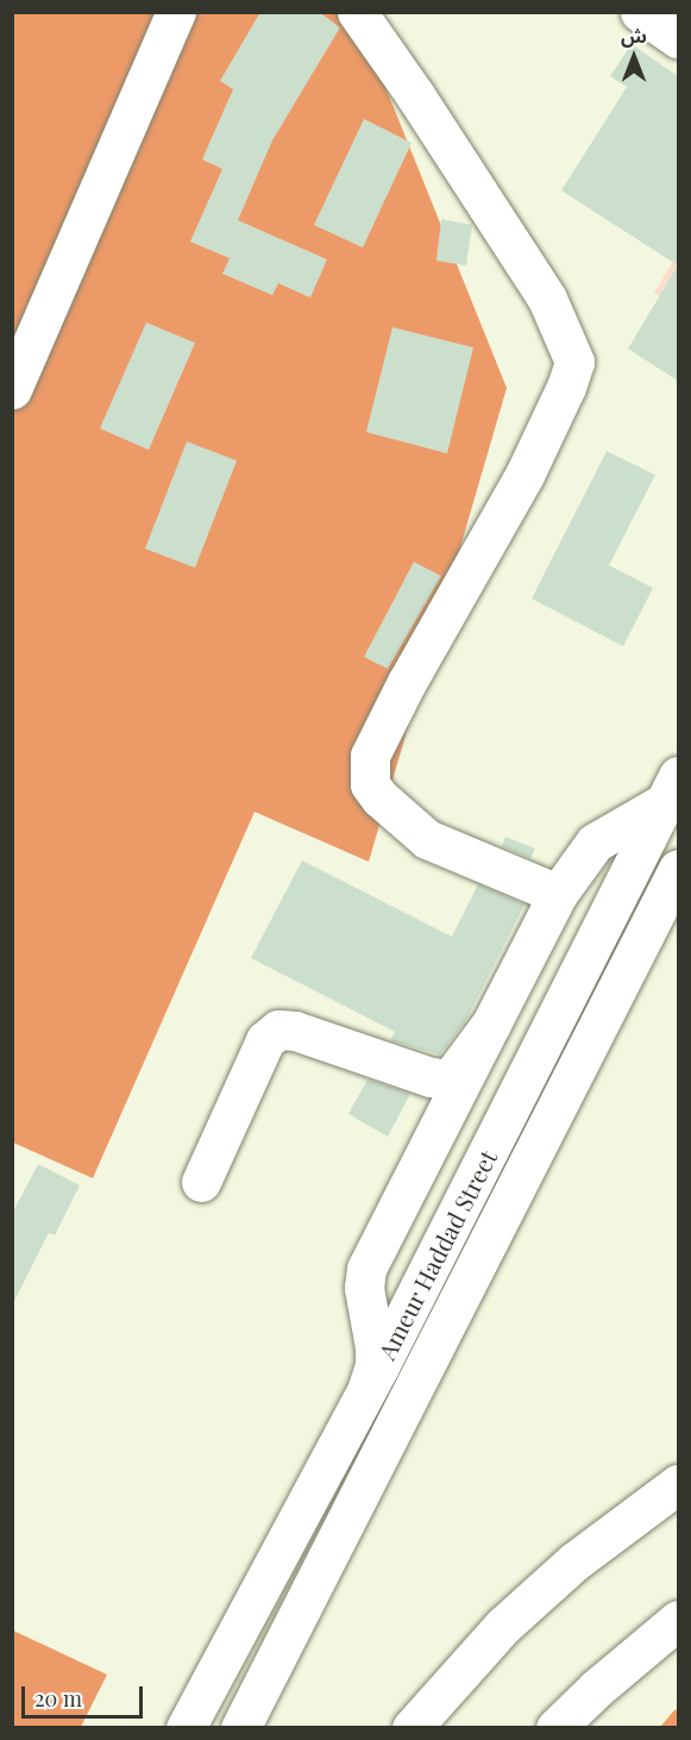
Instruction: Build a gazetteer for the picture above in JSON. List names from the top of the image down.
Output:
{
  "streets": {
    "main road": ["Ameur Haddad Street"]
  },
  "scale_bar": "20 m",
  "north": "top"
}
